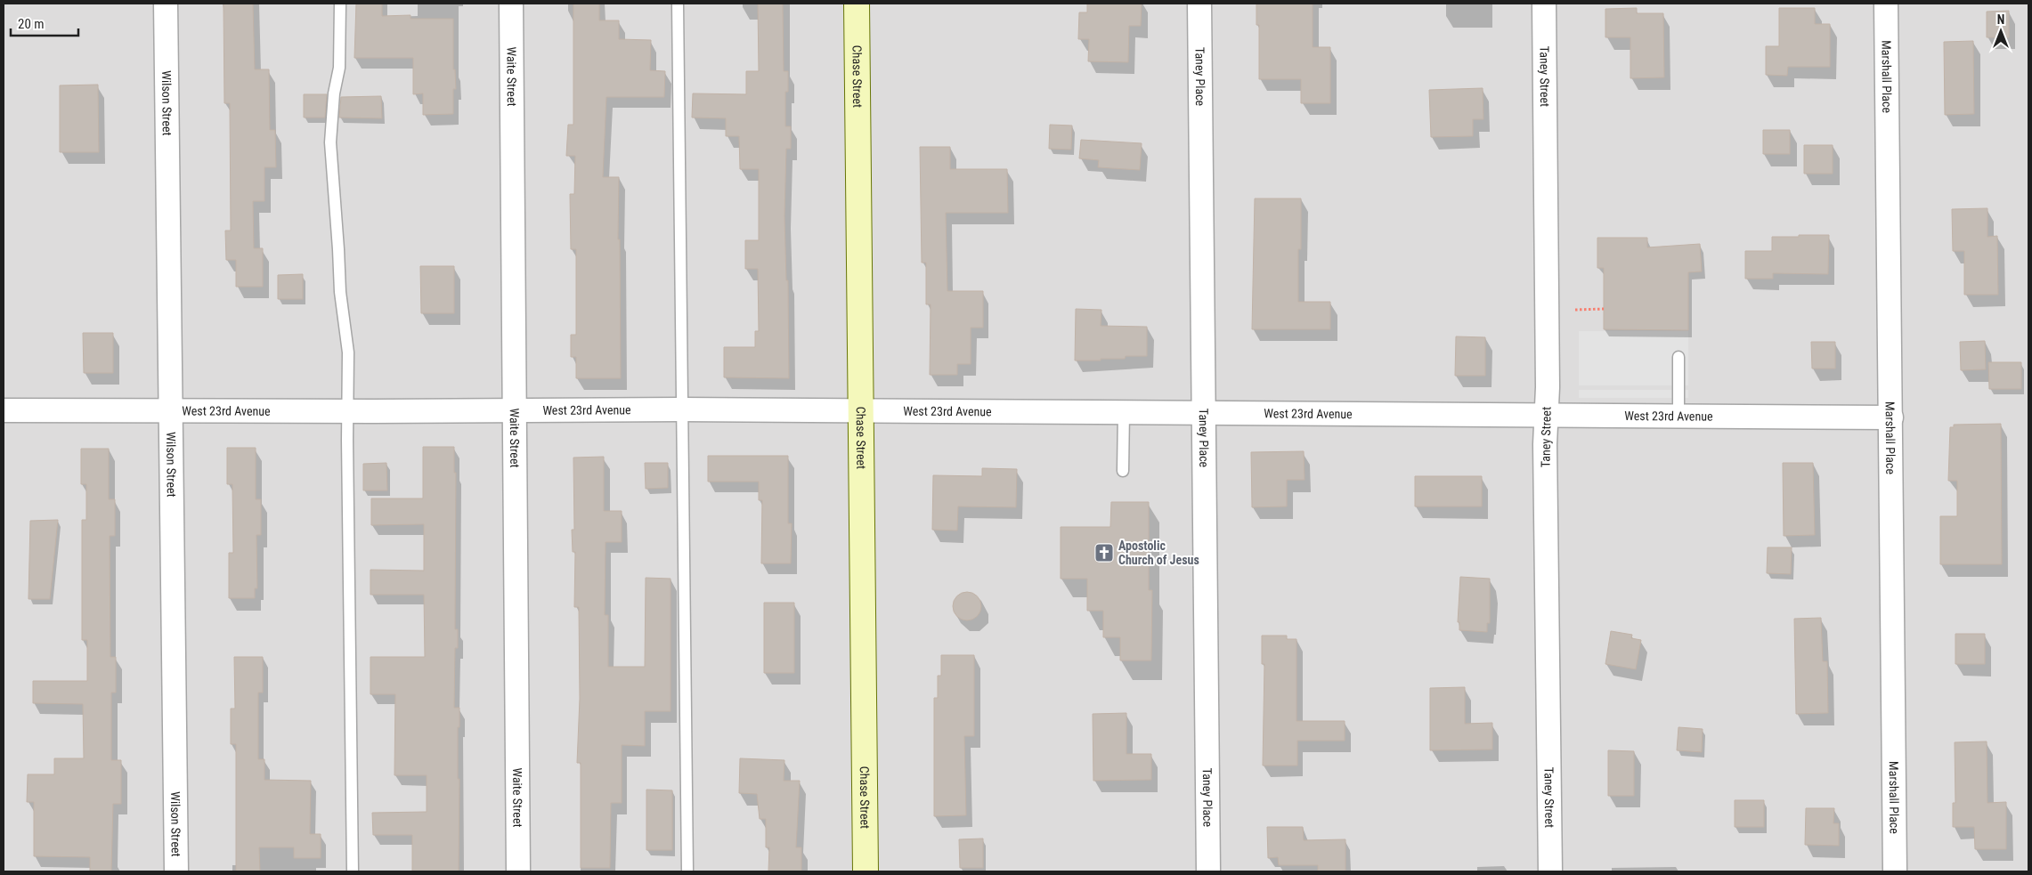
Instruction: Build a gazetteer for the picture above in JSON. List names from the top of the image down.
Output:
{
  "streets": {
    "street": [
      "Waite Street",
      "Chase Street",
      "Taney Place",
      "Taney Street",
      "Marshall Place",
      "Wilson Street",
      "West 23rd Avenue"
    ]
  },
  "crossings": [
    ["Waite Street", "West 23rd Avenue"],
    ["Chase Street", "West 23rd Avenue"],
    ["Taney Place", "West 23rd Avenue"],
    ["Taney Street", "West 23rd Avenue"],
    ["Marshall Place", "West 23rd Avenue"],
    ["Wilson Street", "West 23rd Avenue"]
  ],
  "places": {
    "church": ["Apostolic Church of Jesus"]
  },
  "scale_bar": "20 m",
  "north": "top"
}
